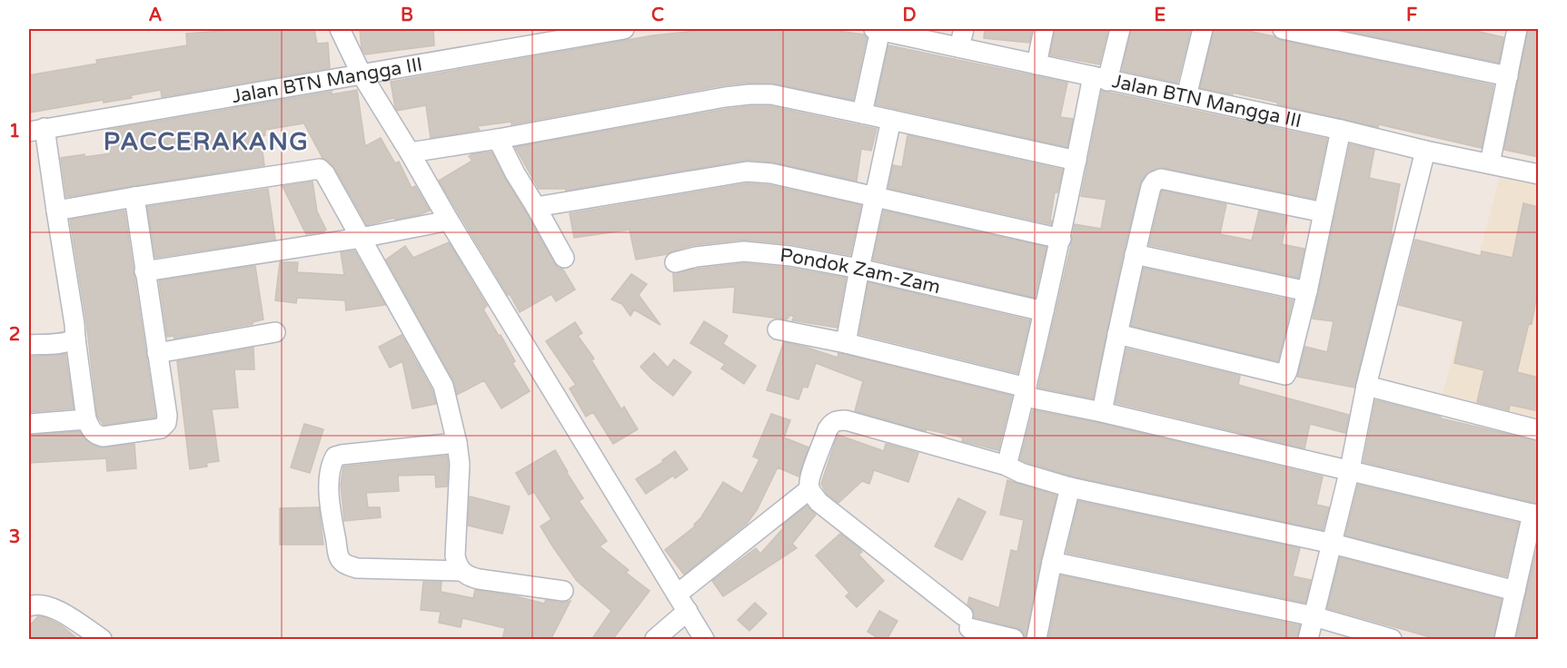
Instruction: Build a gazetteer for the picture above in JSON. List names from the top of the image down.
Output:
{
  "streets": {
    "street": ["Jalan BTN Mangga III", "Pondok Zam-Zam"]
  },
  "districts": ["PACCERAKANG"],
  "grid": {
    "columns": [
      "A",
      "B",
      "C",
      "D",
      "E",
      "F"
    ],
    "rows": ["1", "2", "3"]
  }
}
